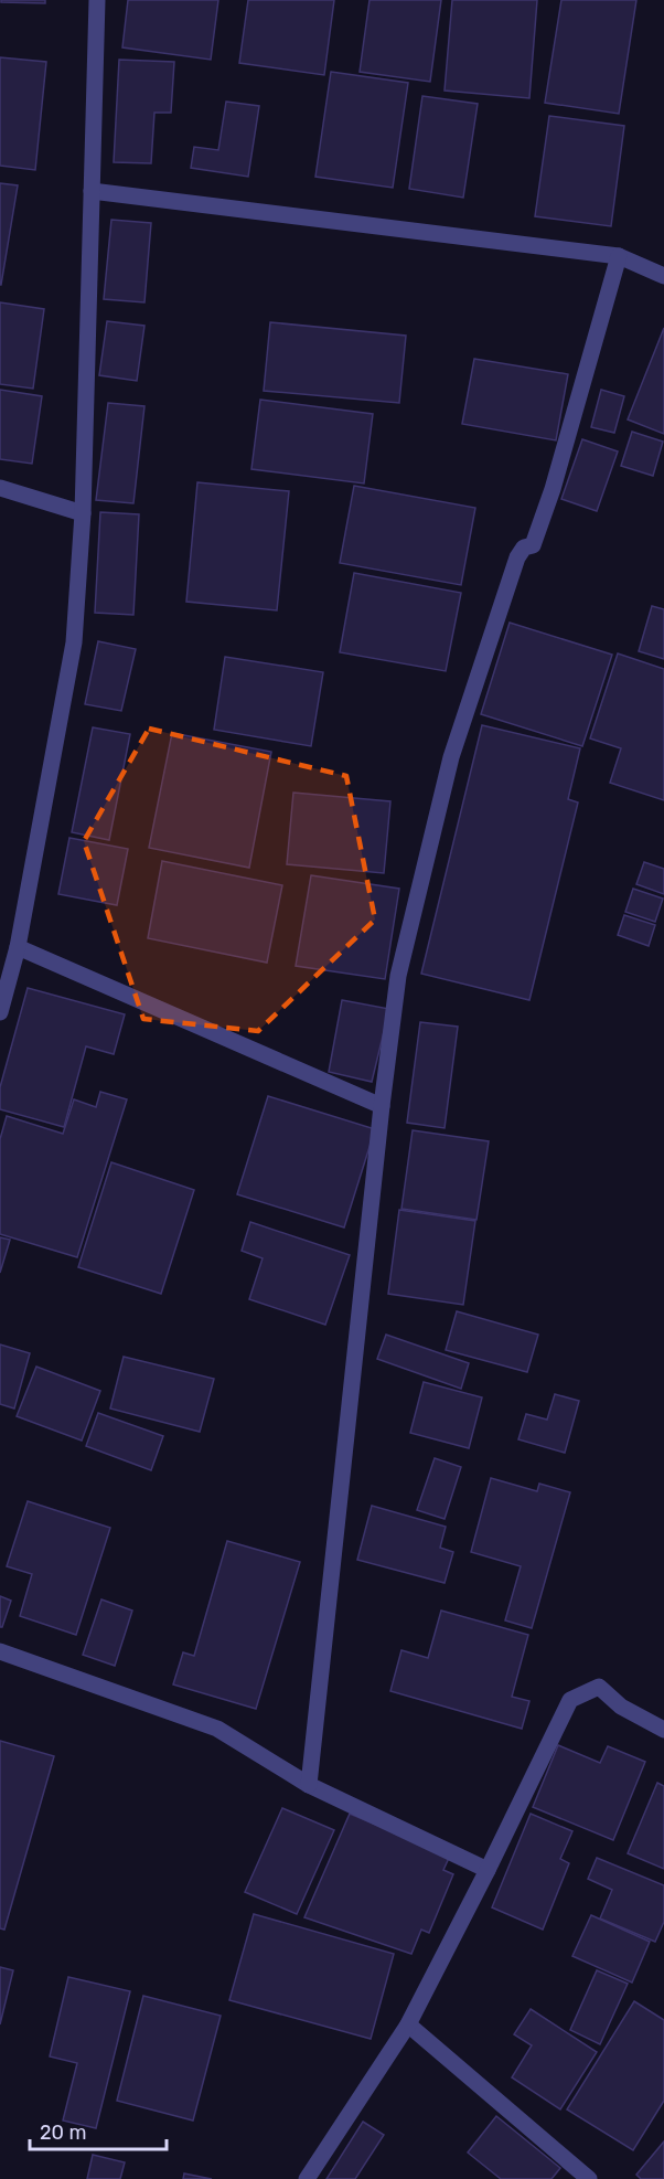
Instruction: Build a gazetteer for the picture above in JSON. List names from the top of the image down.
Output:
{
  "scale_bar": "20 m"
}
